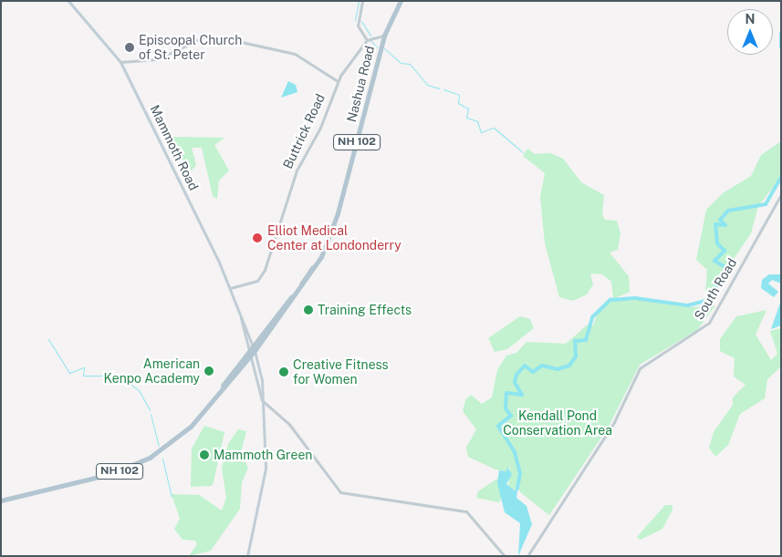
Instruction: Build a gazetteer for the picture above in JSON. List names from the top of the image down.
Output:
{
  "streets": {
    "main road": ["Nashua Road", "NH 102", "Mammoth Road"],
    "street": ["Buttrick Road", "South Road"]
  },
  "crossings": [
    ["Nashua Road", "Mammoth Road"],
    ["Buttrick Road", "Mammoth Road"]
  ],
  "parks": ["Kendall Pond Conservation Area"],
  "places": [
    "Episcopal Church of St. Peter",
    "Elliot Medical Center at Londonderry",
    "Training Effects",
    "American Kenpo Academy",
    "Creative Fitness for Women",
    "Mammoth Green"
  ],
  "north": "top"
}
